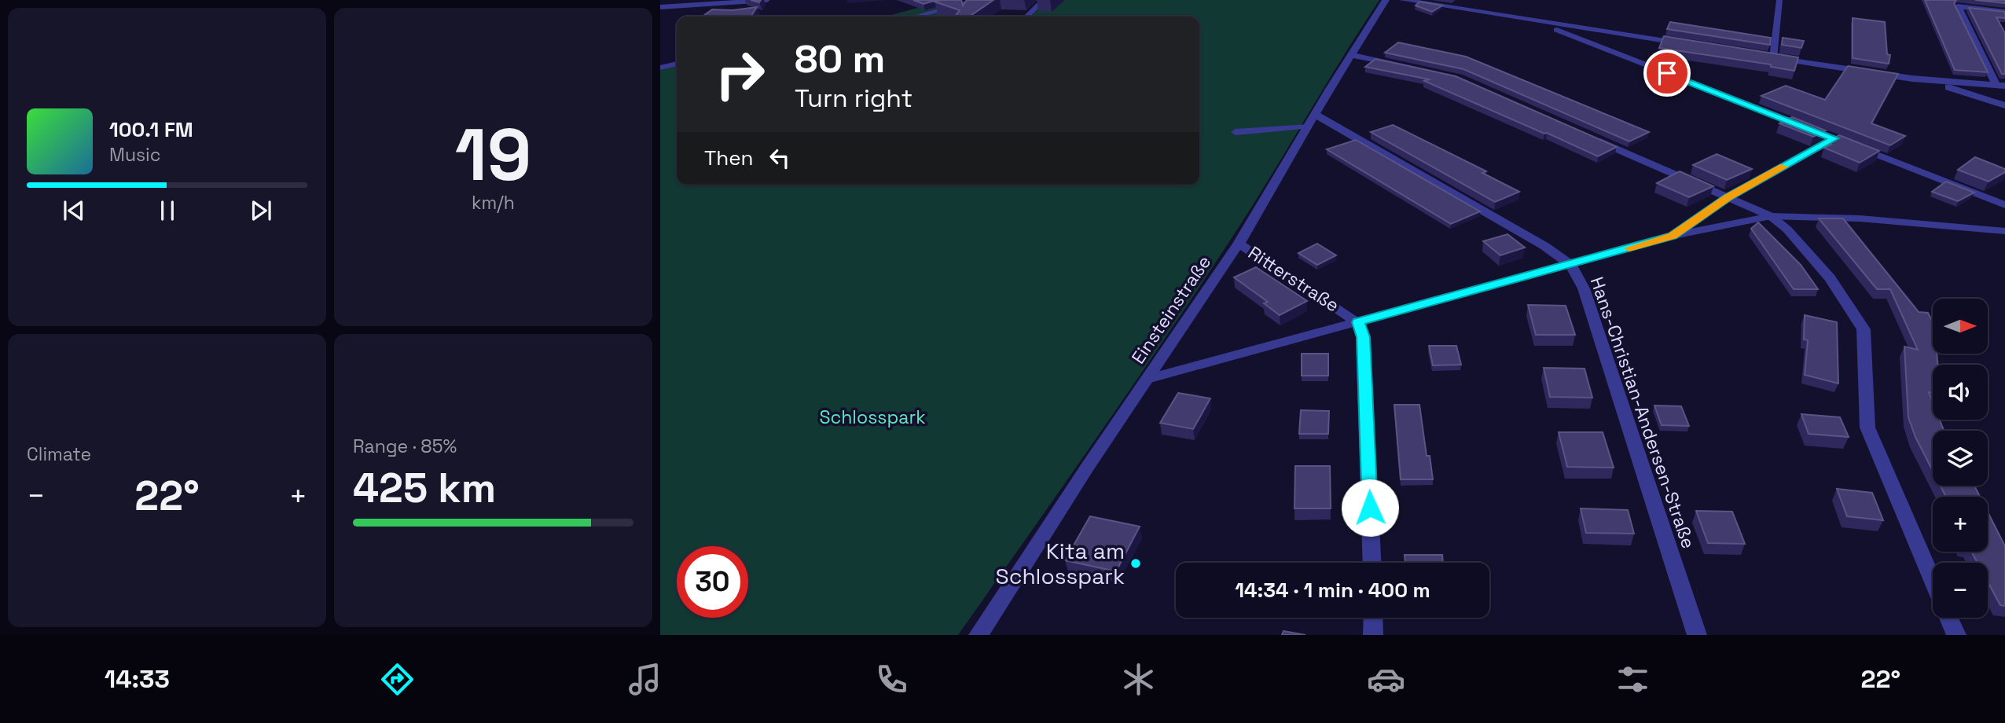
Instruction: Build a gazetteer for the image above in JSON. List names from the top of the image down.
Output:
{
  "streets": {
    "street": ["Ritterstraße", "Einsteinstraße", "Hans-Christian-Andersen-Straße"]
  },
  "crossings": [
    ["Ritterstraße", "Einsteinstraße"],
    ["Einsteinstraße", "Hans-Christian-Andersen-Straße"]
  ],
  "parks": ["Schlosspark"],
  "places": ["Kita am Schlosspark"],
  "north": "right",
  "page": {
    "tile": [
      ["19", "km/h"],
      "Climate",
      ["Range · 85%", "425 km"]
    ],
    "turn": ["80 m", "Turn right"],
    "song": ["100.1 FM", "Music"],
    "then": "Then",
    "map_buttons": ["+", "−"],
    "heat": ["−", "22°", "+"],
    "limit": "30",
    "trip": "14:34 · 1 min · 400 m",
    "tabs": ["14:33", "22°"]
  }
}
